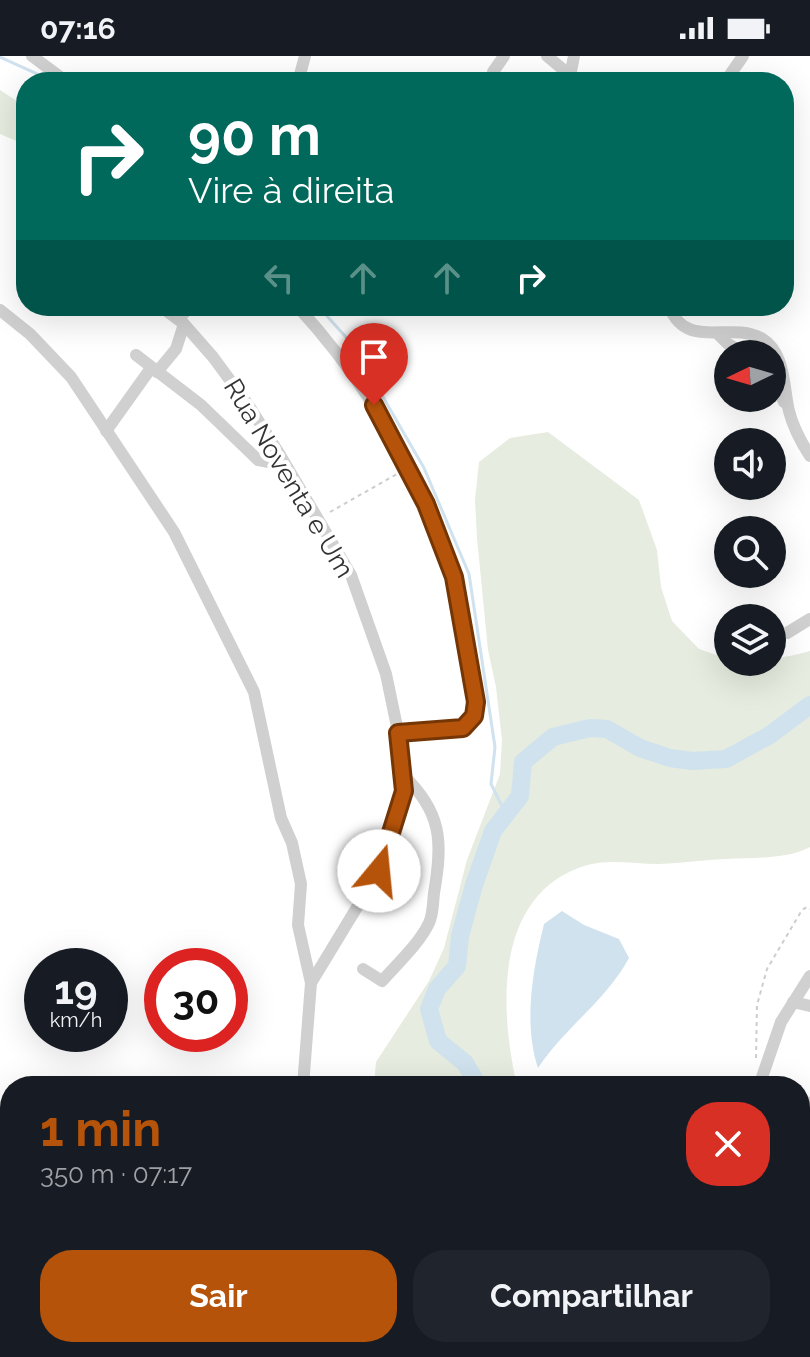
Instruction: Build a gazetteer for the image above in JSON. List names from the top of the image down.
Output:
{
  "streets": {
    "street": ["Rua Noventa e Um"]
  },
  "north": "left",
  "page": {
    "status": "07:16",
    "turn": ["90 m", "Vire à direita"],
    "speed": "19 km/h",
    "limit": "30",
    "heading": ["1 min", "350 m · 07:17"],
    "buttons": ["Sair", "Compartilhar"]
  }
}
